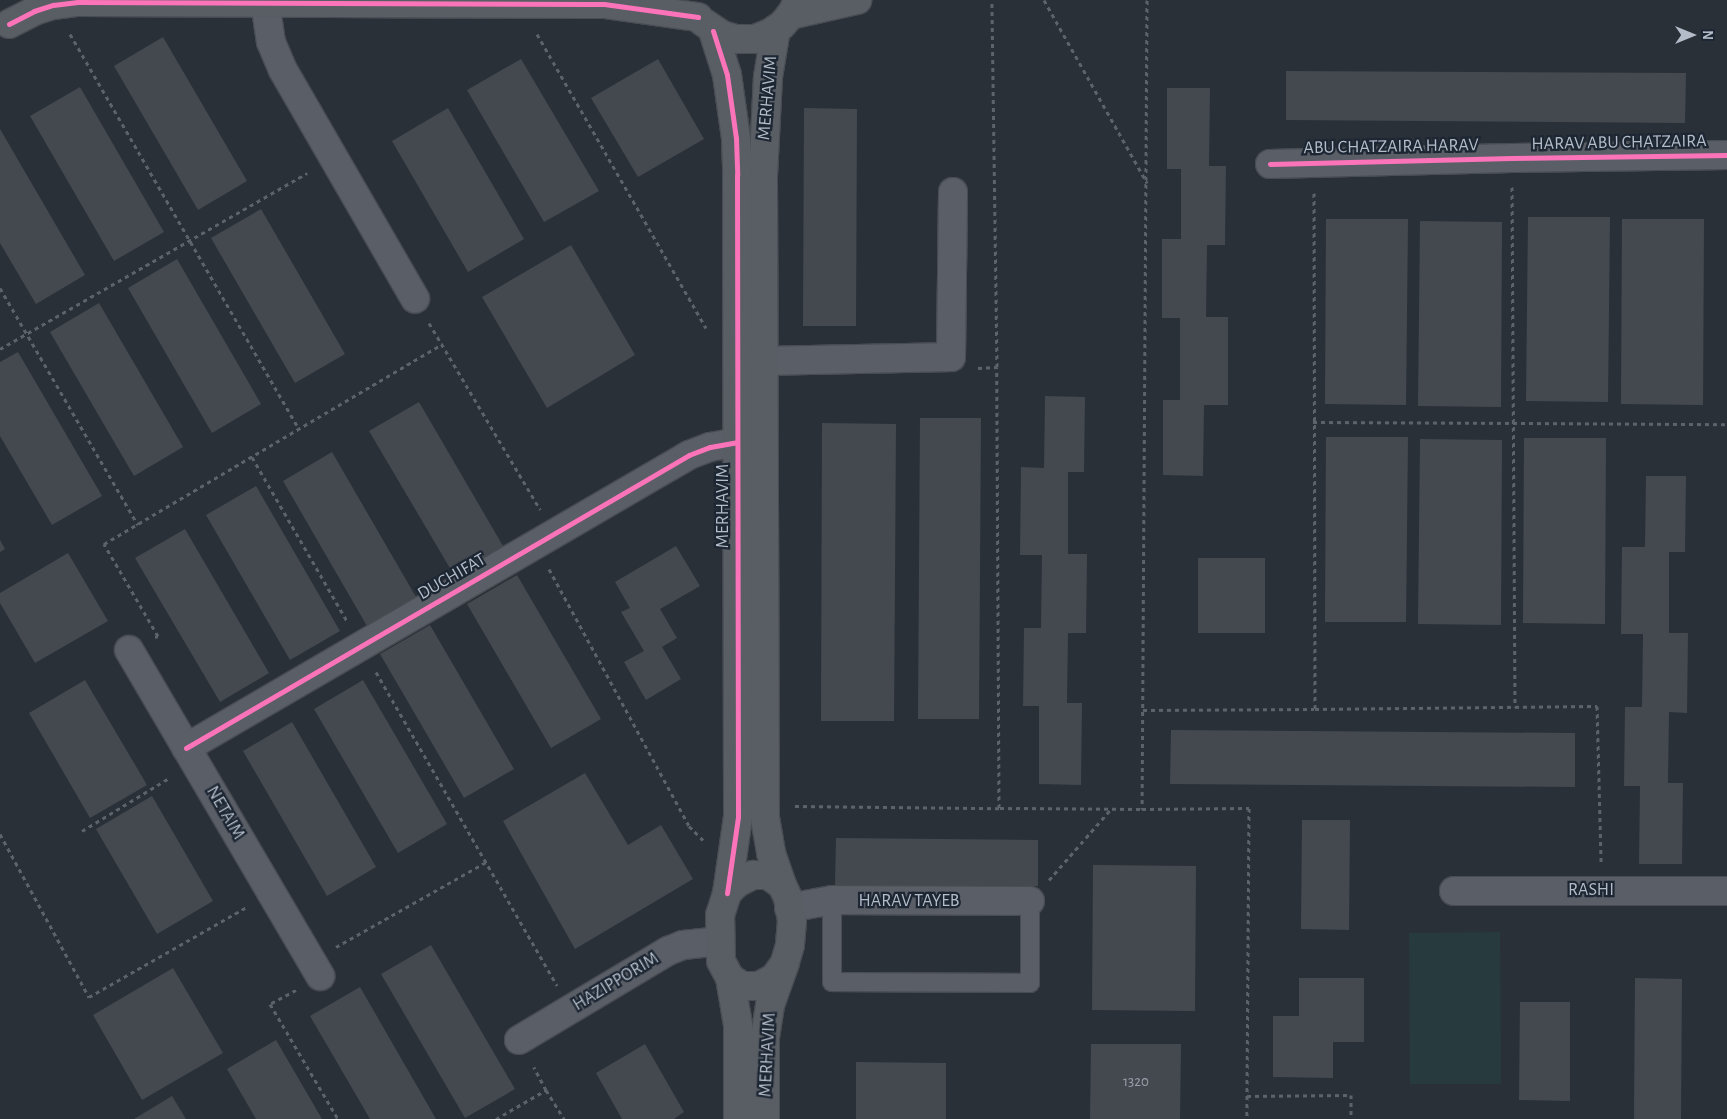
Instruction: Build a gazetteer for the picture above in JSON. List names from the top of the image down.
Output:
{
  "streets": {
    "street": [
      "MERHAVIM",
      "HARAV ABU CHATZAIRA",
      "ABU CHATZAIRA HARAV",
      "DUCHIFAT",
      "NETAIM",
      "RASHI",
      "HARAV TAYEB",
      "HAZIPPORIM"
    ]
  },
  "crossings": [
    ["MERHAVIM", "DUCHIFAT"],
    ["MERHAVIM", "HARAV TAYEB"],
    ["MERHAVIM", "HAZIPPORIM"],
    ["HARAV ABU CHATZAIRA", "ABU CHATZAIRA HARAV"],
    ["DUCHIFAT", "NETAIM"],
    ["HARAV TAYEB", "HAZIPPORIM"]
  ],
  "house_numbers": ["1320"],
  "north": "right"
}
